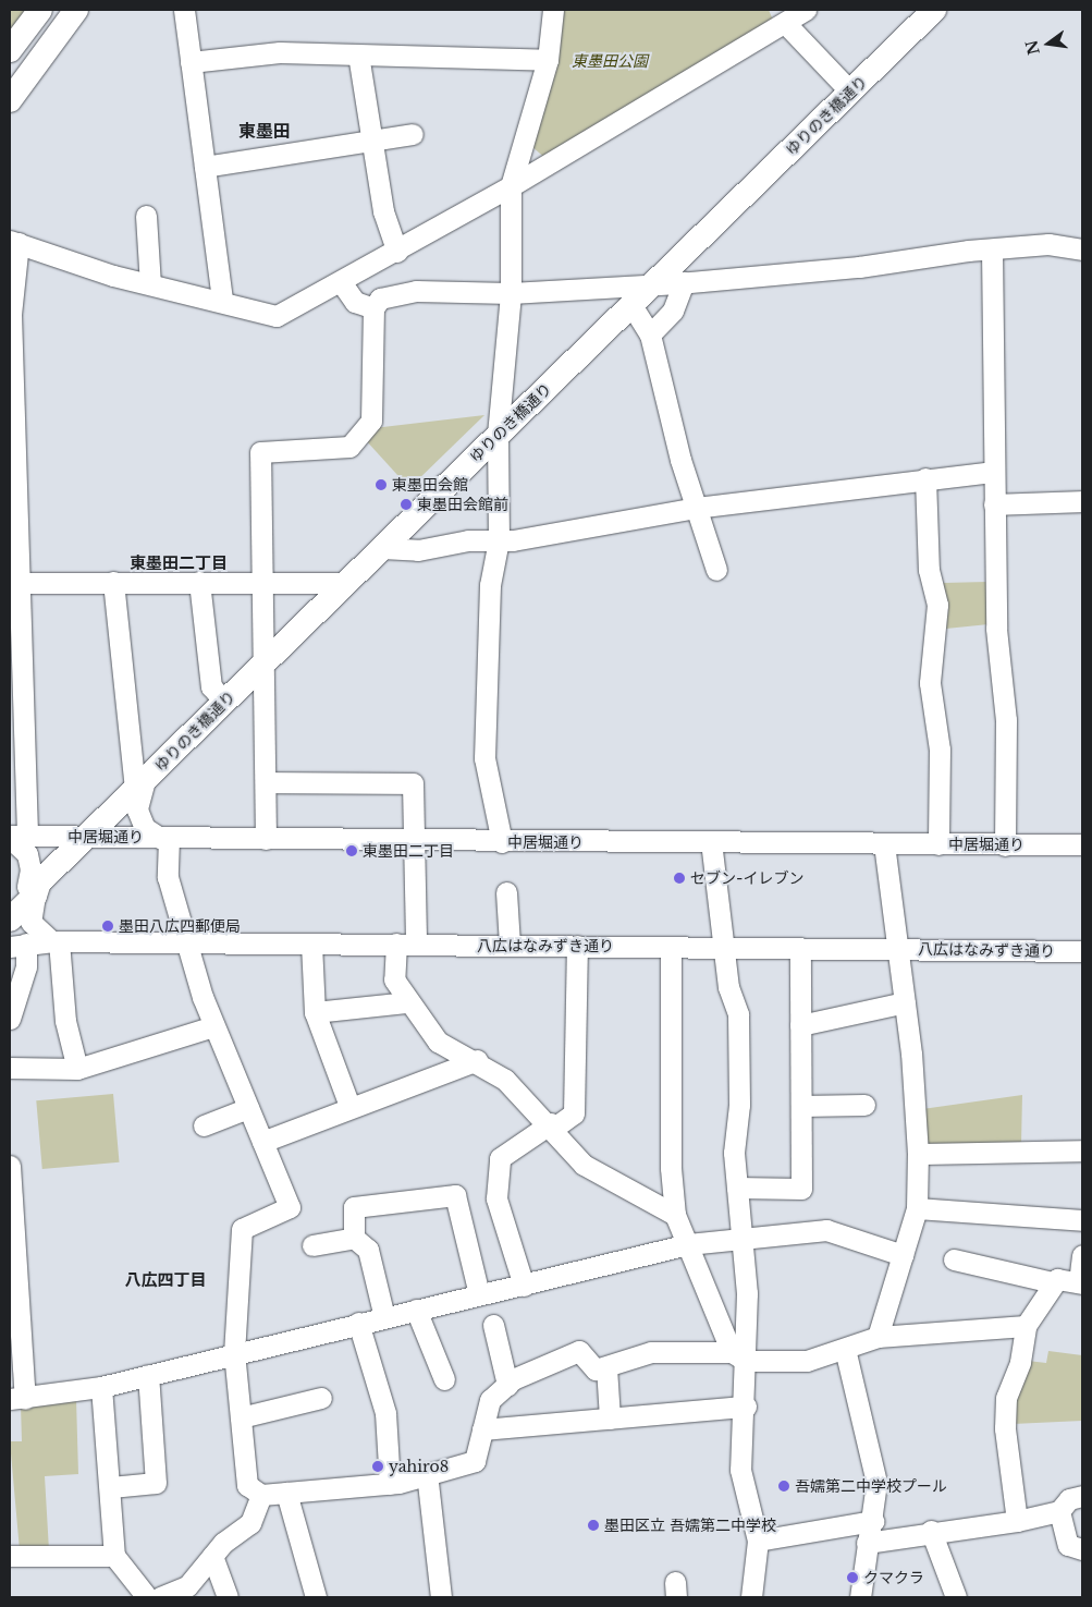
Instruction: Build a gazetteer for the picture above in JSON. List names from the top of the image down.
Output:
{
  "streets": {
    "main road": ["ゆりのき橋通り"],
    "street": ["中居堀通り", "八広はなみずき通り"]
  },
  "crossings": [
    ["ゆりのき橋通り", "中居堀通り"]
  ],
  "districts": ["東墨田", "東墨田二丁目", "八広四丁目"],
  "parks": ["東墨田公園"],
  "places": [
    "東墨田会館",
    "東墨田会館前",
    "東墨田二丁目",
    "セブン-イレブン",
    "墨田八広四郵便局",
    "yahiro8",
    "吾嬬第二中学校プール",
    "墨田区立 吾嬬第二中学校",
    "クマクラ"
  ],
  "north": "left"
}
